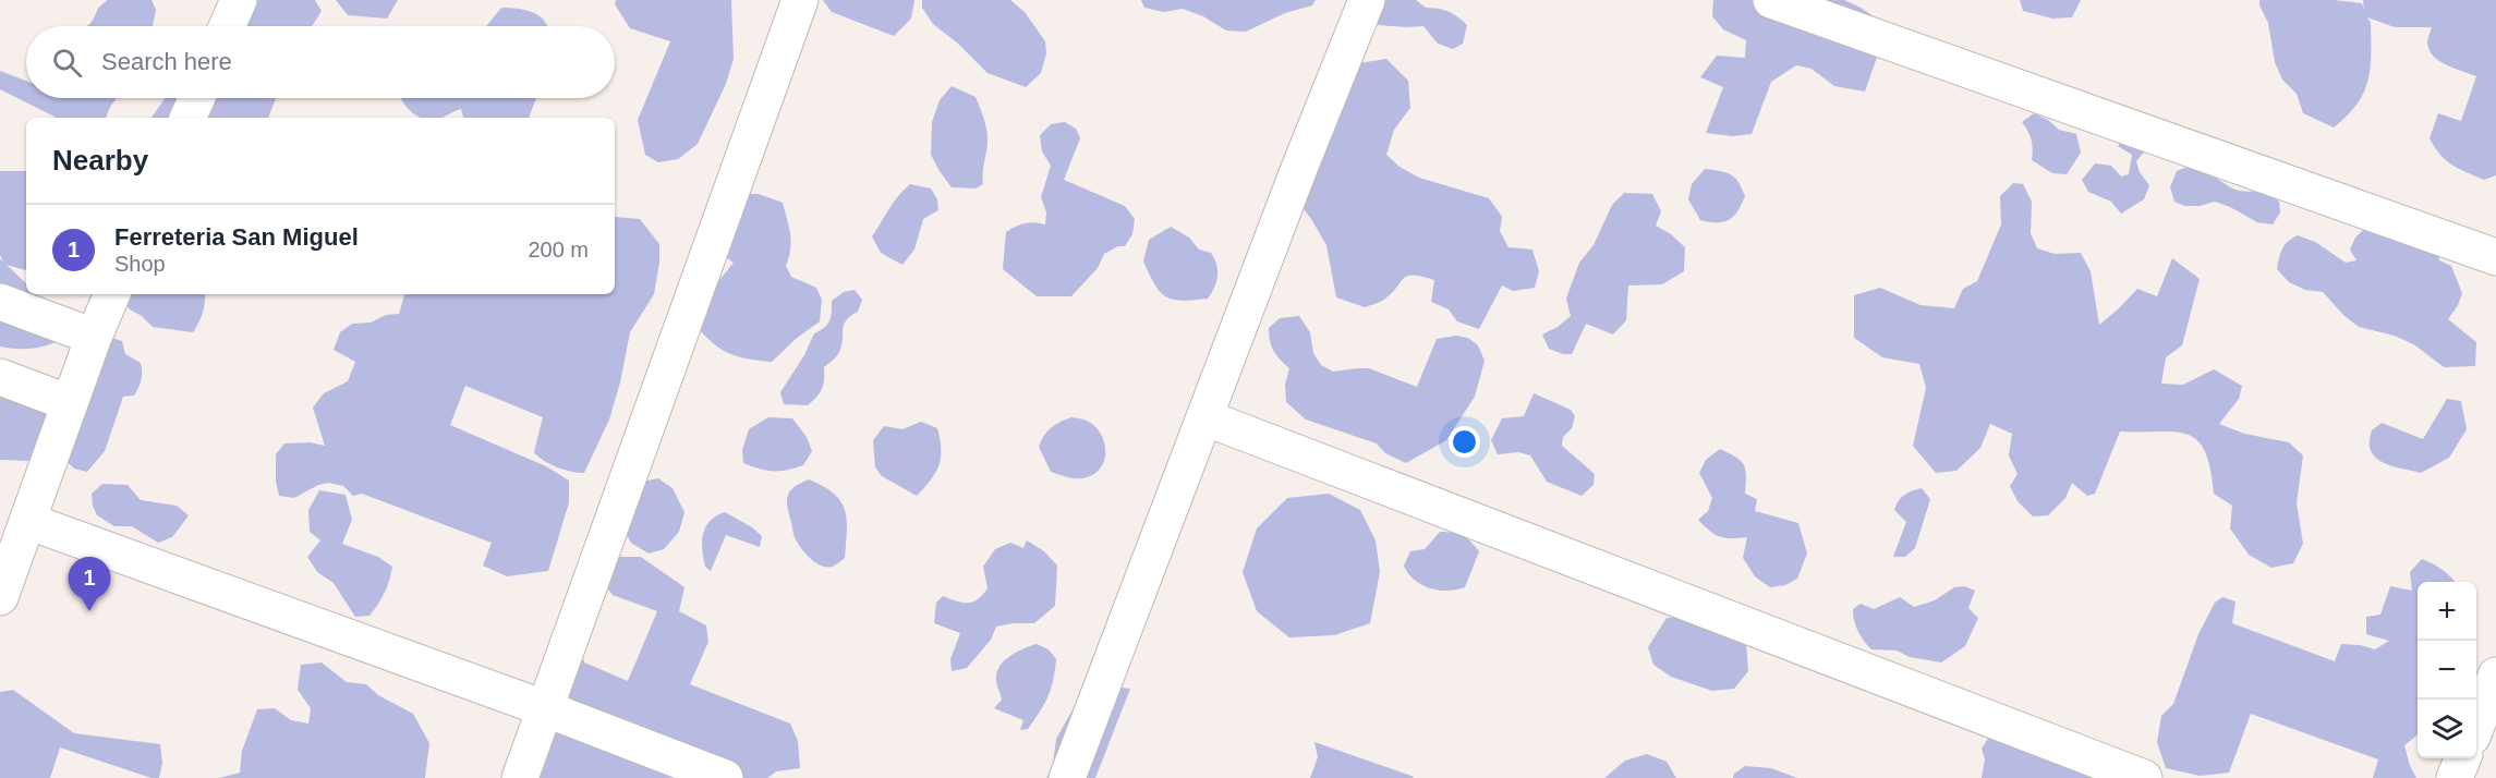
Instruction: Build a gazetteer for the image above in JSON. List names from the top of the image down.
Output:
{
  "page": {
    "search": "Search here",
    "heading": "Nearby",
    "list": [
      {
        "mark": "1",
        "name": "Ferreteria San Miguel",
        "note": "Shop",
        "value": "200 m"
      }
    ],
    "pins": "1",
    "map_buttons": ["+", "−"]
  }
}
